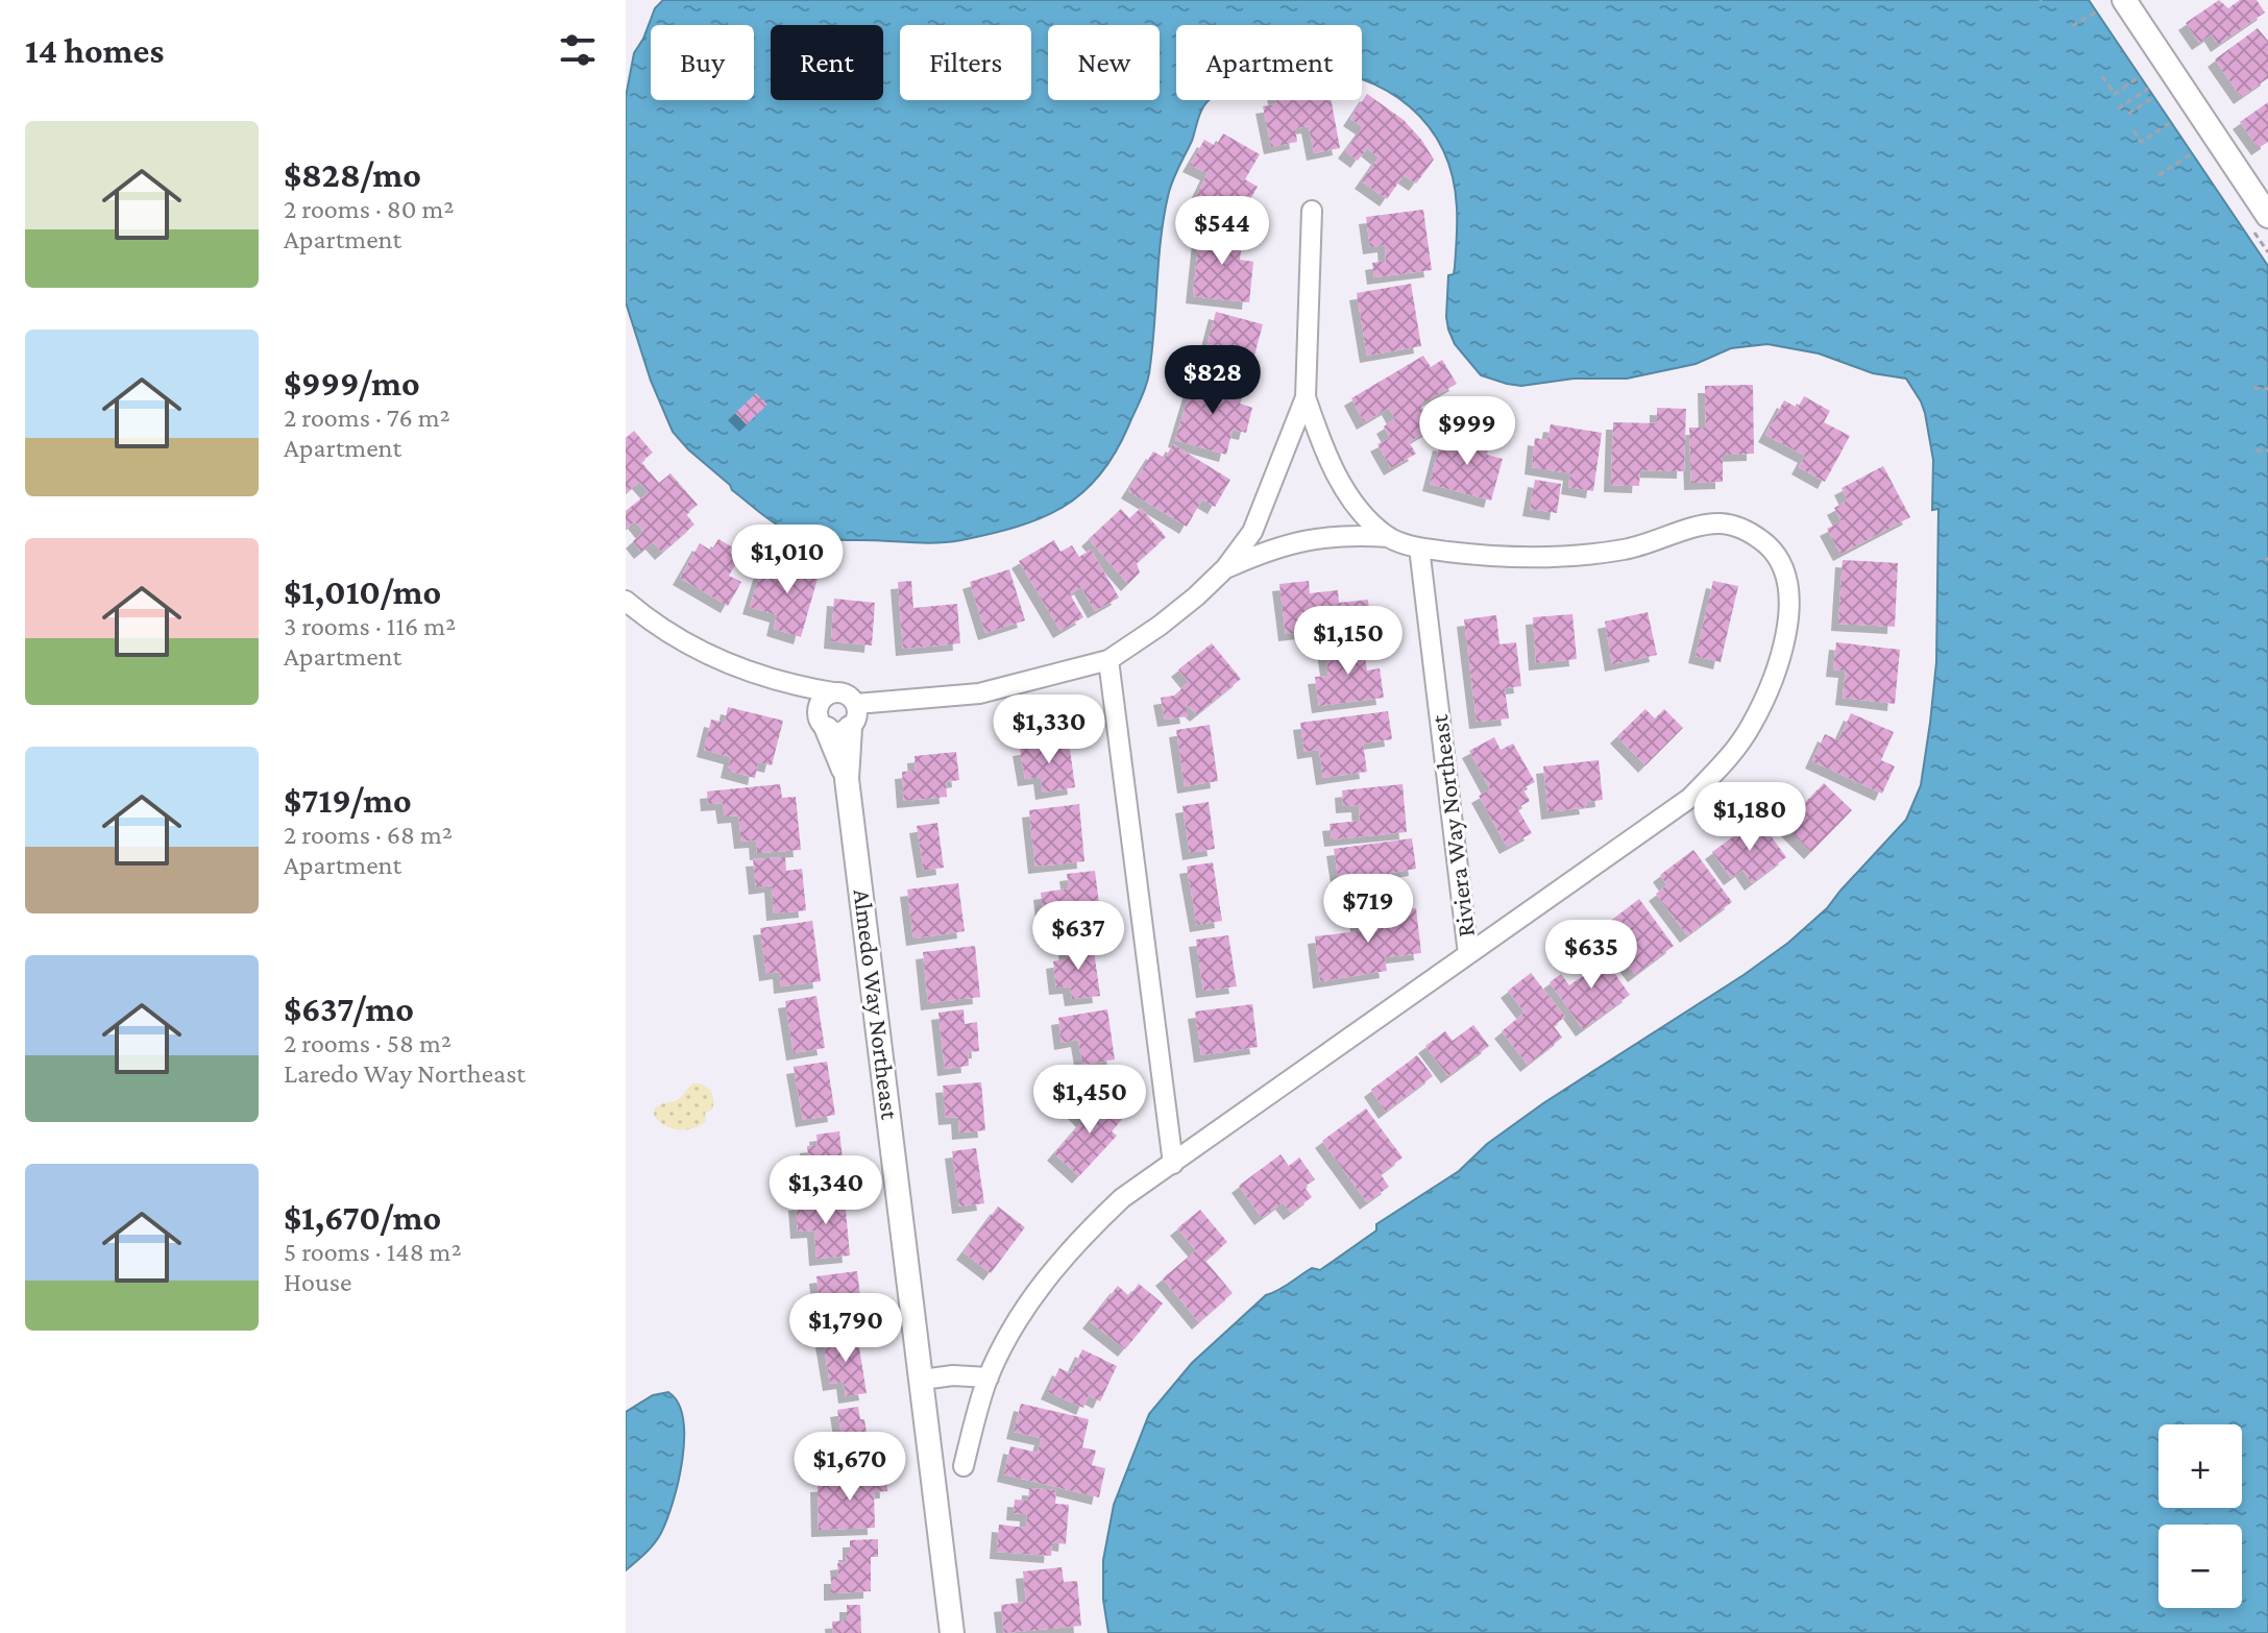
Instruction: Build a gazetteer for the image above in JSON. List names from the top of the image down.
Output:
{
  "streets": {
    "street": ["Riviera Way Northeast", "Almedo Way Northeast"]
  },
  "page": {
    "heading": "14 homes",
    "chip": [
      "Buy",
      "Rent",
      "Filters",
      "New",
      "Apartment"
    ],
    "list": [
      {
        "name": "$828/mo",
        "note": "2 rooms · 80 m² · Apartment"
      },
      {
        "name": "$999/mo",
        "note": "2 rooms · 76 m² · Apartment"
      },
      {
        "name": "$1,010/mo",
        "note": "3 rooms · 116 m² · Apartment"
      },
      {
        "name": "$719/mo",
        "note": "2 rooms · 68 m² · Apartment"
      },
      {
        "name": "$637/mo",
        "note": "2 rooms · 58 m² · Laredo Way Northeast"
      },
      {
        "name": "$1,670/mo",
        "note": "5 rooms · 148 m² · House"
      }
    ],
    "price": [
      "$544",
      "$828",
      "$999",
      "$1,010",
      "$1,150",
      "$1,330",
      "$1,180",
      "$719",
      "$637",
      "$635",
      "$1,450",
      "$1,340",
      "$1,790",
      "$1,670"
    ],
    "map_buttons": ["+", "−"]
  }
}
